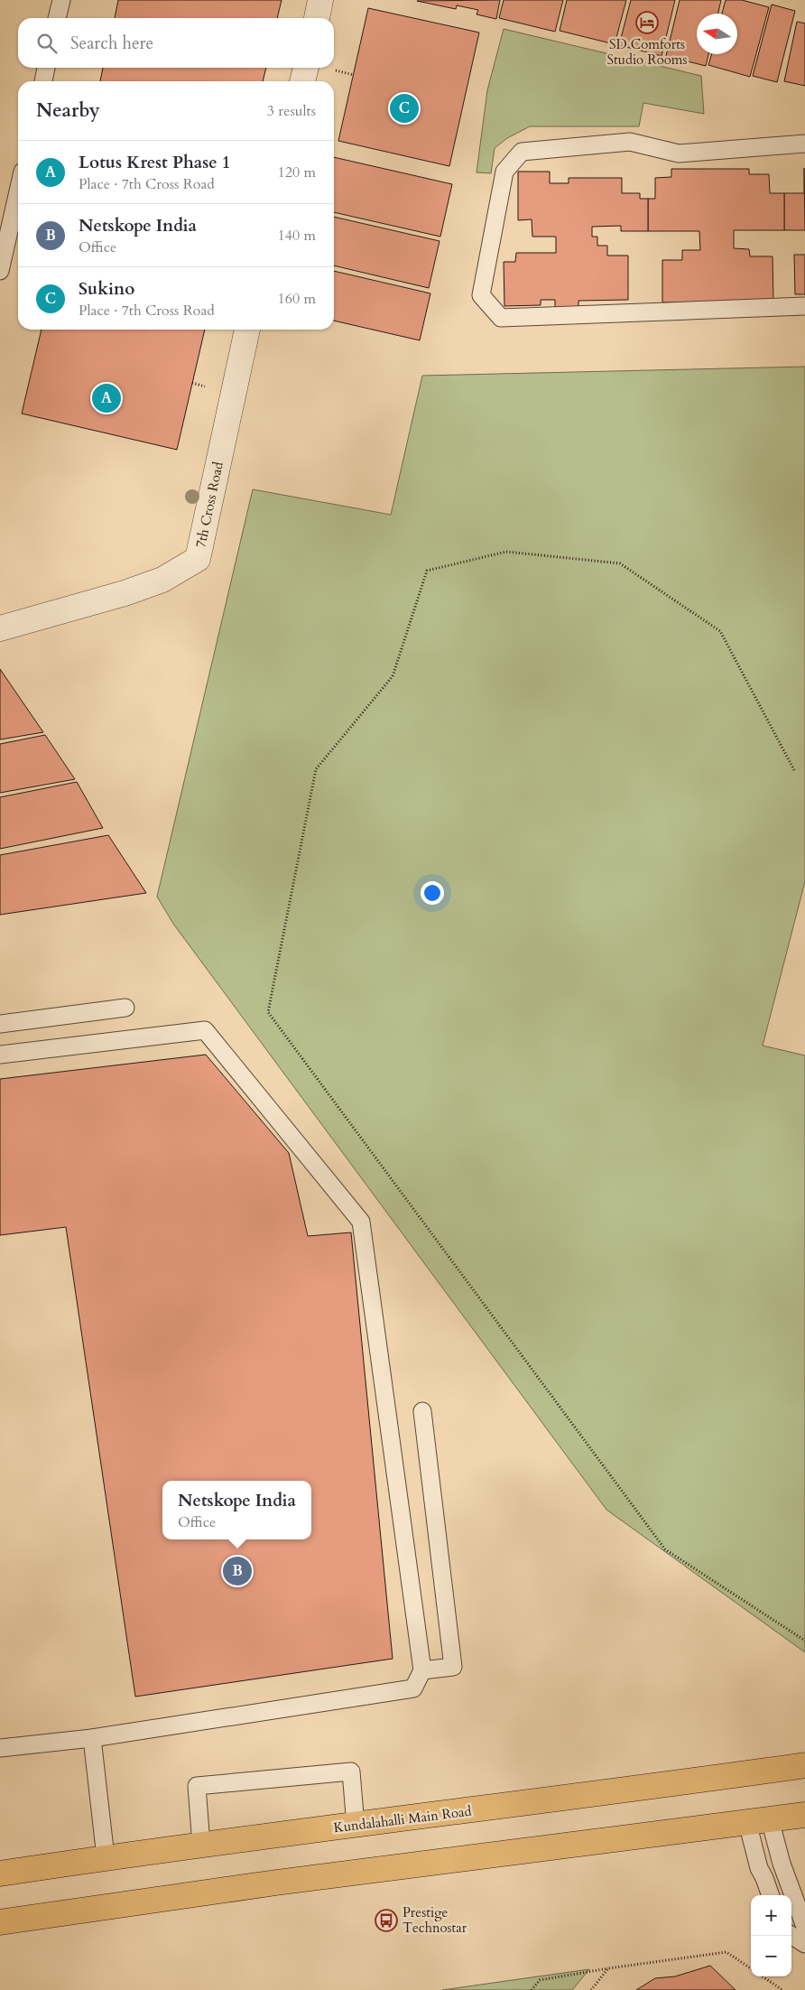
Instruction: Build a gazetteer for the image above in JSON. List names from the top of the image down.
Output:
{
  "streets": {
    "main road": ["Kundalahalli Main Road"],
    "street": ["7th Cross Road"]
  },
  "places": {
    "hotel": ["SD Comforts Studio Rooms"],
    "bus stop": ["Prestige Technostar"]
  },
  "north": "left",
  "page": {
    "search": "Search here",
    "heading": ["Nearby", "3 results"],
    "pins": ["C", "A", "B"],
    "list": [
      {
        "mark": "A",
        "name": "Lotus Krest Phase 1",
        "note": "Place · 7th Cross Road",
        "value": "120 m"
      },
      {
        "mark": "B",
        "name": "Netskope India",
        "note": "Office",
        "value": "140 m"
      },
      {
        "mark": "C",
        "name": "Sukino",
        "note": "Place · 7th Cross Road",
        "value": "160 m"
      }
    ],
    "popup": ["Netskope India", "Office"],
    "map_buttons": ["+", "−"]
  }
}
